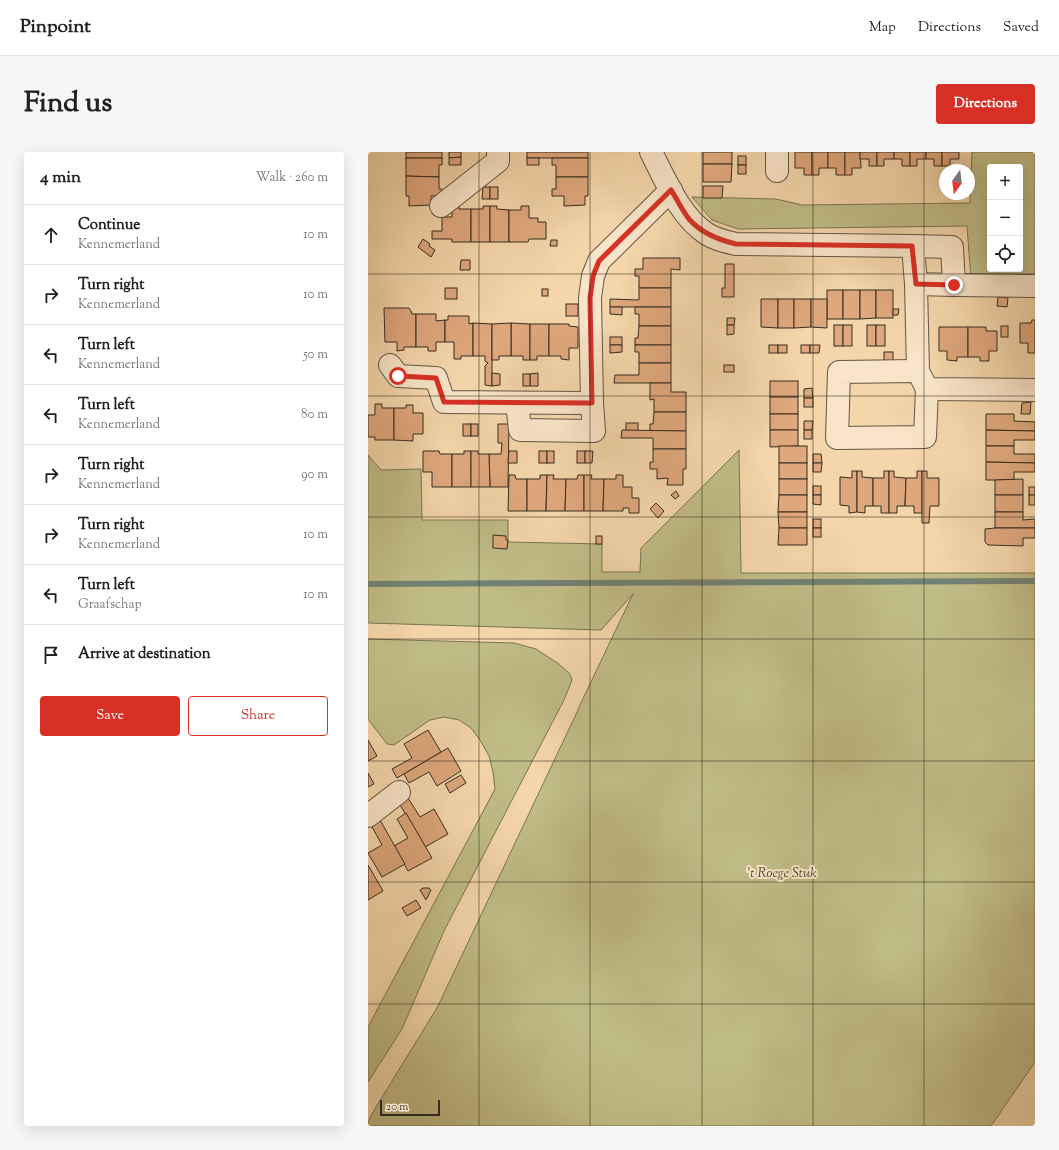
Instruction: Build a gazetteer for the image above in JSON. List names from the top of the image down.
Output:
{
  "parks": ["'t Roege Stuk"],
  "scale_bar": "20 m",
  "north": "bottom",
  "page": {
    "header": "Pinpoint",
    "nav": ["Map", "Directions", "Saved"],
    "title": "Find us",
    "buttons": [
      "Directions",
      ["Save", "Share"]
    ],
    "heading": ["4 min", "Walk · 260 m"],
    "map_buttons": ["+", "−"],
    "list": [
      ["Continue", "Kennemerland", "10 m"],
      ["Turn right", "Kennemerland", "10 m"],
      ["Turn left", "Kennemerland", "50 m"],
      ["Turn left", "Kennemerland", "80 m"],
      ["Turn right", "Kennemerland", "90 m"],
      ["Turn right", "Kennemerland", "10 m"],
      ["Turn left", "Graafschap", "10 m"],
      "Arrive at destination"
    ],
    "scale": "20 m"
  }
}
